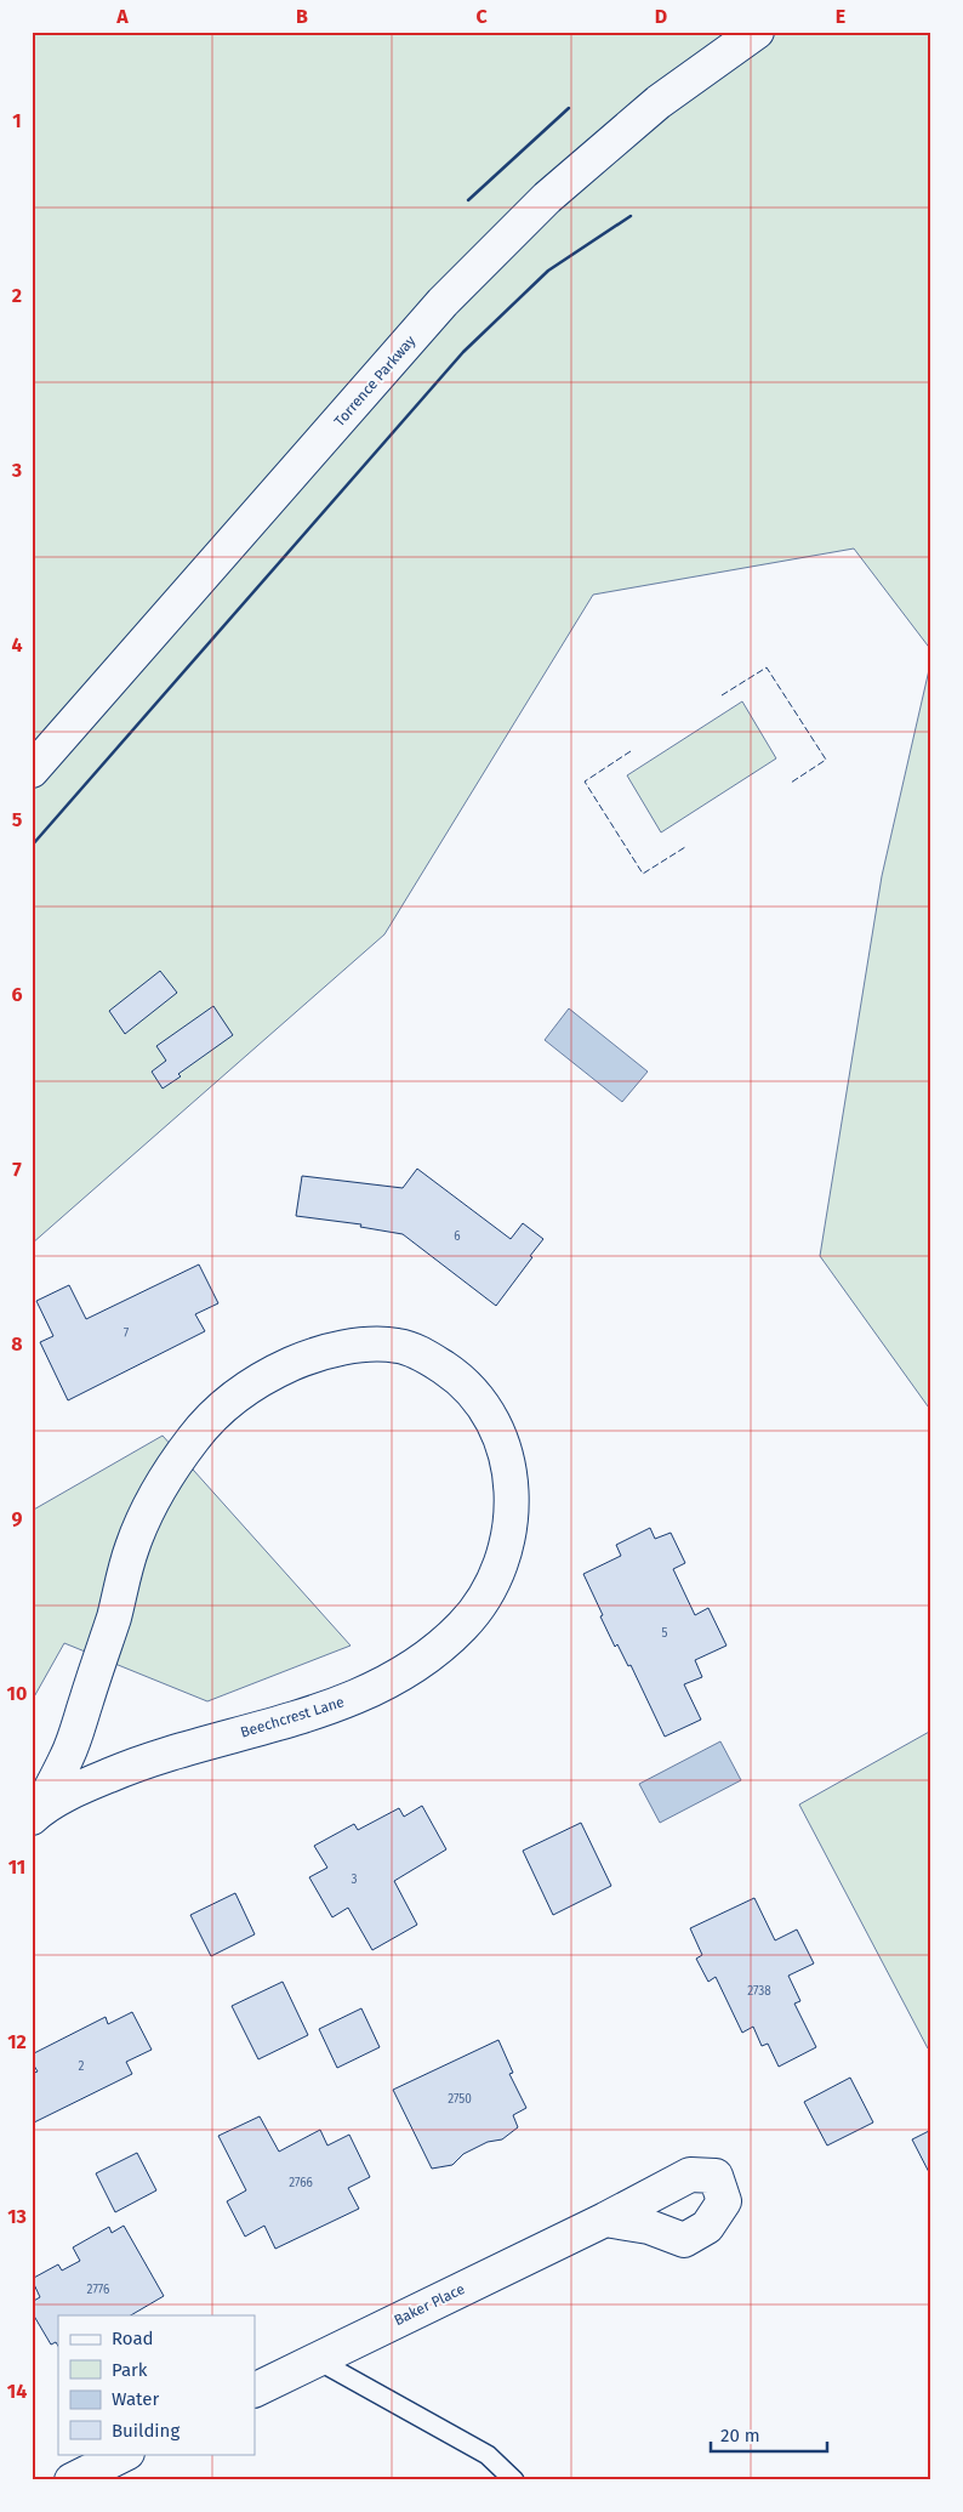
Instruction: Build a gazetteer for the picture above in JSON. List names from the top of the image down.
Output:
{
  "streets": {
    "street": ["Torrence Parkway", "Beechcrest Lane", "Baker Place"]
  },
  "house_numbers": [
    "6",
    "7",
    "5",
    "3",
    "2738",
    "2",
    "2750",
    "2766",
    "2776"
  ],
  "legend": [
    "Road",
    "Park",
    "Water",
    "Building"
  ],
  "scale_bar": "20 m",
  "grid": {
    "columns": [
      "A",
      "B",
      "C",
      "D",
      "E"
    ],
    "rows": [
      "1",
      "2",
      "3",
      "4",
      "5",
      "6",
      "7",
      "8",
      "9",
      "10",
      "11",
      "12",
      "13",
      "14"
    ]
  }
}
